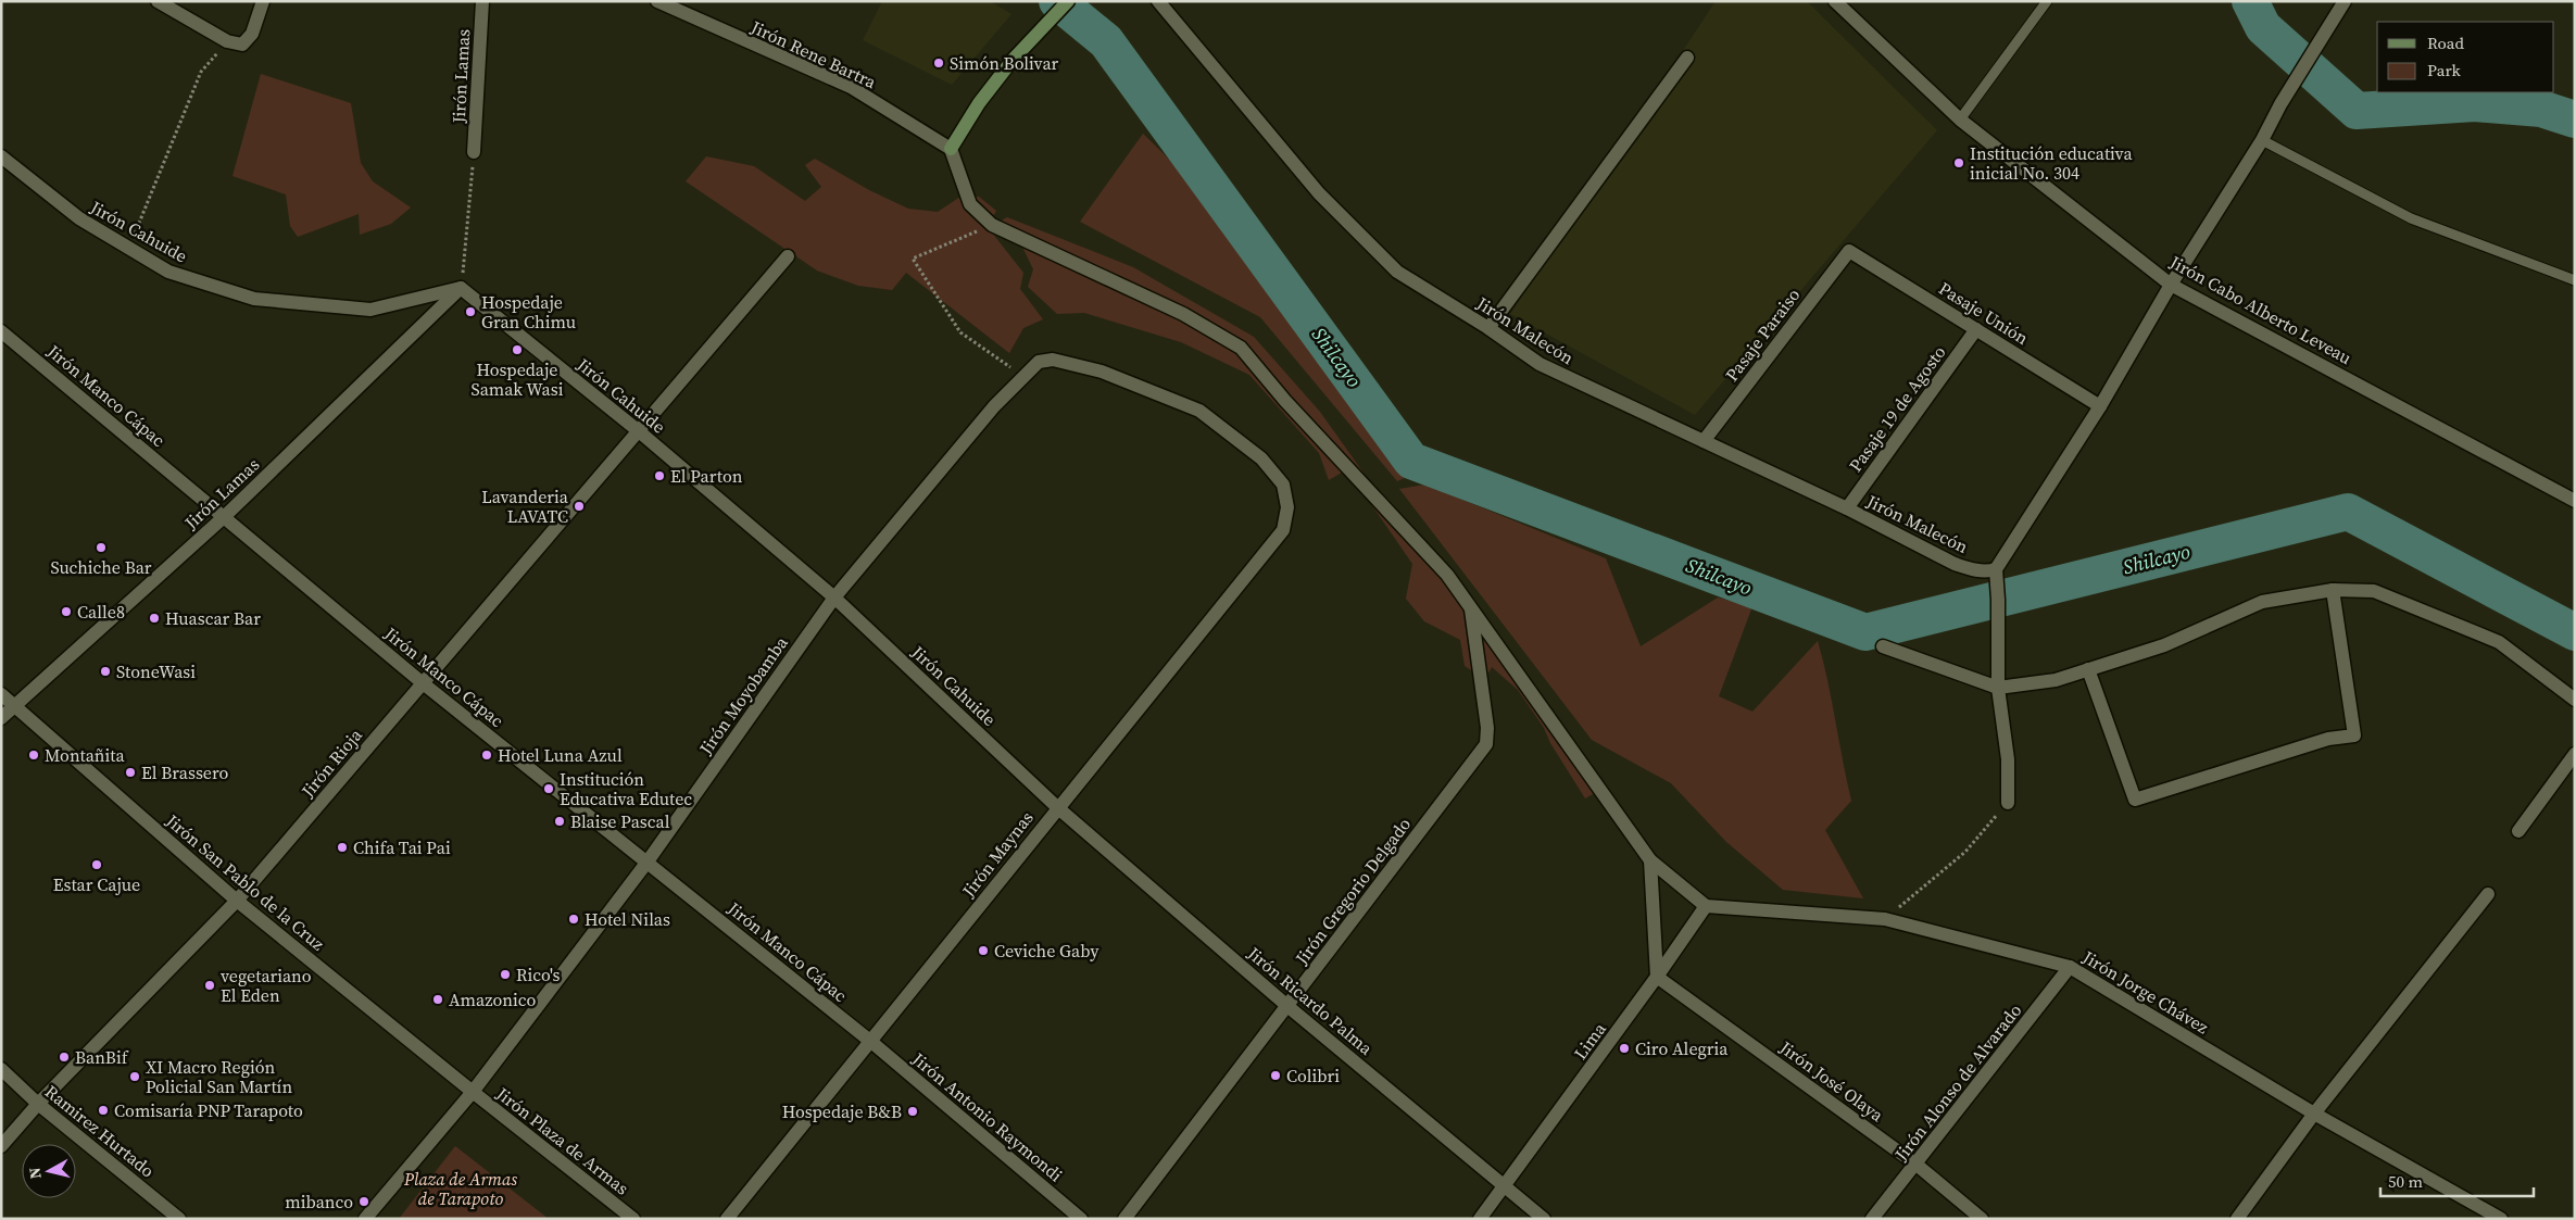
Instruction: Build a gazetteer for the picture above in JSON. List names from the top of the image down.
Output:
{
  "streets": {
    "street": [
      "Jirón Rene Bartra",
      "Jirón Lamas",
      "Jirón Cahuide",
      "Jirón Cabo Alberto Leveau",
      "Pasaje Unión",
      "Jirón Malecón",
      "Pasaje Paraiso",
      "Jirón Manco Cápac",
      "Pasaje 19 de Agosto",
      "Jirón Moyobamba",
      "Jirón Rioja",
      "Jirón Maynas",
      "Jirón San Pablo de la Cruz",
      "Jirón Gregorio Delgado",
      "Jirón Jorge Chávez",
      "Jirón Ricardo Palma",
      "Lima",
      "Jirón José Olaya",
      "Jirón Alonso de Alvarado",
      "Jirón Antonio Raymondi",
      "Ramirez Hurtado",
      "Jirón Plaza de Armas"
    ]
  },
  "crossings": [
    ["Jirón Lamas", "Jirón Cahuide"],
    ["Jirón Lamas", "Jirón Manco Cápac"],
    ["Jirón Lamas", "Jirón San Pablo de la Cruz"],
    ["Jirón Cahuide", "Jirón Moyobamba"],
    ["Jirón Cahuide", "Jirón Rioja"],
    ["Jirón Cahuide", "Jirón Maynas"],
    ["Jirón Cahuide", "Jirón Ricardo Palma"],
    ["Pasaje Unión", "Pasaje Paraiso"],
    ["Pasaje Unión", "Pasaje 19 de Agosto"],
    ["Jirón Malecón", "Pasaje Paraiso"],
    ["Jirón Malecón", "Pasaje 19 de Agosto"],
    ["Jirón Manco Cápac", "Jirón Moyobamba"],
    ["Jirón Manco Cápac", "Jirón Rioja"],
    ["Jirón Manco Cápac", "Jirón Maynas"],
    ["Jirón Manco Cápac", "Jirón Antonio Raymondi"],
    ["Jirón Moyobamba", "Jirón Maynas"],
    ["Jirón Moyobamba", "Jirón San Pablo de la Cruz"],
    ["Jirón Moyobamba", "Jirón Plaza de Armas"],
    ["Jirón Rioja", "Jirón San Pablo de la Cruz"],
    ["Jirón Rioja", "Ramirez Hurtado"],
    ["Jirón Maynas", "Jirón Ricardo Palma"],
    ["Jirón Maynas", "Jirón Antonio Raymondi"],
    ["Jirón San Pablo de la Cruz", "Jirón Plaza de Armas"],
    ["Jirón Gregorio Delgado", "Jirón Ricardo Palma"],
    ["Jirón Jorge Chávez", "Lima"],
    ["Jirón Jorge Chávez", "Jirón Alonso de Alvarado"],
    ["Jirón Ricardo Palma", "Lima"],
    ["Lima", "Jirón José Olaya"],
    ["Jirón José Olaya", "Jirón Alonso de Alvarado"]
  ],
  "water": ["Shilcayo"],
  "parks": ["Plaza de Armas de Tarapoto"],
  "places": [
    "Simón Bolivar",
    "Institución educativa inicial No. 304",
    "Hospedaje Gran Chimu",
    "Hospedaje Samak Wasi",
    "El Parton",
    "Lavanderia LAVATC",
    "Suchiche Bar",
    "Calle8",
    "Huascar Bar",
    "StoneWasi",
    "Montañita",
    "Hotel Luna Azul",
    "El Brassero",
    "Institución Educativa Edutec",
    "Blaise Pascal",
    "Chifa Tai Pai",
    "Estar Cajue",
    "Hotel Nilas",
    "Ceviche Gaby",
    "Rico's",
    "vegetariano El Eden",
    "Amazonico",
    "Ciro Alegria",
    "BanBif",
    "Colibri",
    "XI Macro Región Policial San Martín",
    "Comisaría PNP Tarapoto",
    "Hospedaje B&B",
    "mibanco"
  ],
  "legend": ["Road", "Park"],
  "scale_bar": "50 m",
  "north": "left"
}
